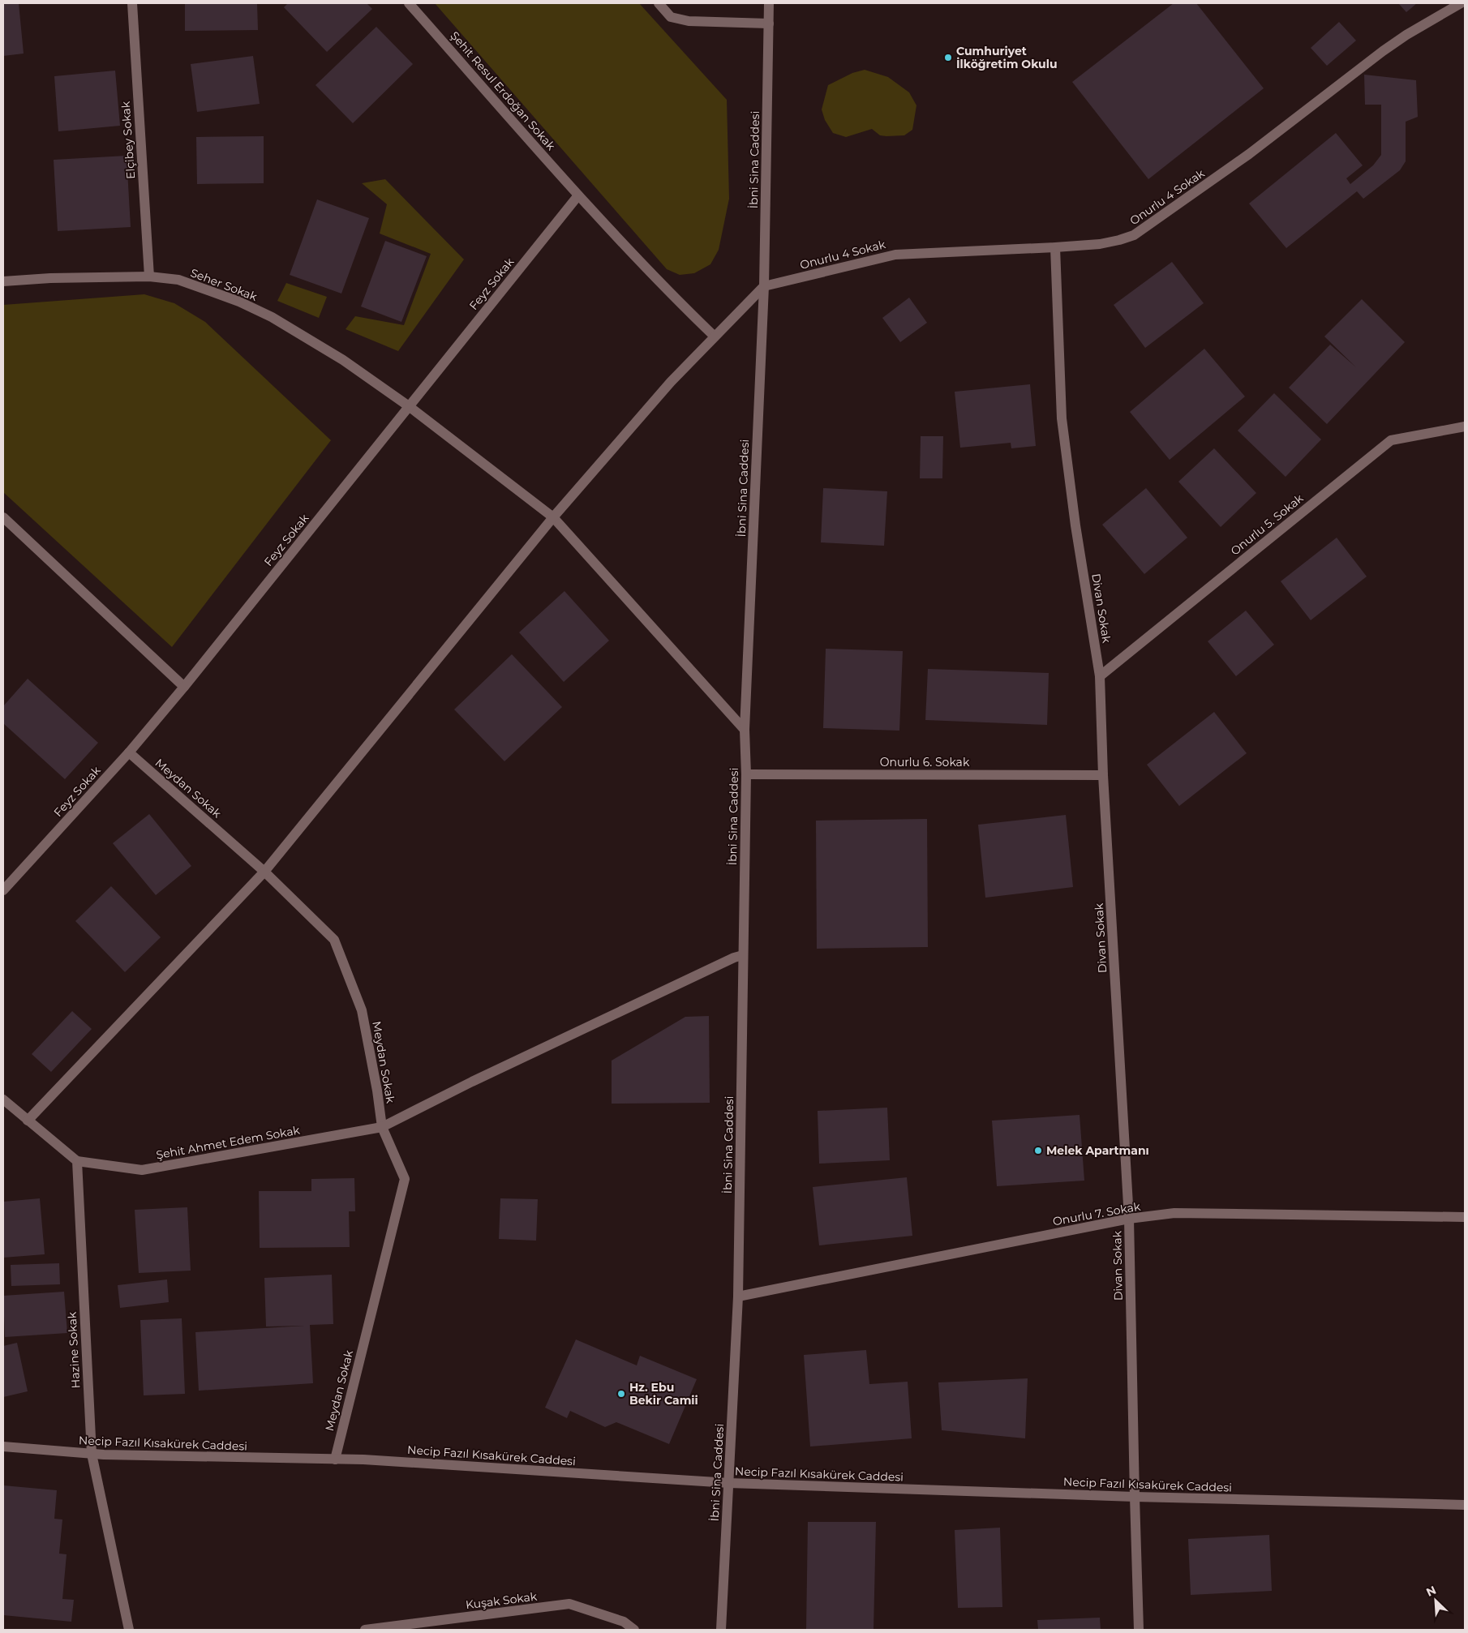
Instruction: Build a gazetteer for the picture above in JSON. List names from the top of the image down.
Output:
{
  "streets": {
    "street": [
      "Şehit Resul Erdoğan Sokak",
      "Elçibey Sokak",
      "İbni Sina Caddesi",
      "Onurlu 4 Sokak",
      "Feyz Sokak",
      "Seher Sokak",
      "Onurlu 5. Sokak",
      "Divan Sokak",
      "Onurlu 6. Sokak",
      "Meydan Sokak",
      "Şehit Ahmet Edem Sokak",
      "Onurlu 7. Sokak",
      "Hazine Sokak",
      "Necip Fazıl Kısakürek Caddesi",
      "Kuşak Sokak"
    ]
  },
  "crossings": [
    ["Şehit Resul Erdoğan Sokak", "Feyz Sokak"],
    ["Elçibey Sokak", "Seher Sokak"],
    ["İbni Sina Caddesi", "Onurlu 4 Sokak"],
    ["İbni Sina Caddesi", "Seher Sokak"],
    ["İbni Sina Caddesi", "Onurlu 6. Sokak"],
    ["İbni Sina Caddesi", "Şehit Ahmet Edem Sokak"],
    ["İbni Sina Caddesi", "Onurlu 7. Sokak"],
    ["İbni Sina Caddesi", "Necip Fazıl Kısakürek Caddesi"],
    ["Onurlu 4 Sokak", "Divan Sokak"],
    ["Feyz Sokak", "Seher Sokak"],
    ["Feyz Sokak", "Meydan Sokak"],
    ["Onurlu 5. Sokak", "Divan Sokak"],
    ["Divan Sokak", "Onurlu 6. Sokak"],
    ["Divan Sokak", "Onurlu 7. Sokak"],
    ["Divan Sokak", "Necip Fazıl Kısakürek Caddesi"],
    ["Meydan Sokak", "Şehit Ahmet Edem Sokak"],
    ["Meydan Sokak", "Necip Fazıl Kısakürek Caddesi"],
    ["Şehit Ahmet Edem Sokak", "Hazine Sokak"],
    ["Hazine Sokak", "Necip Fazıl Kısakürek Caddesi"]
  ],
  "places": ["Cumhuriyet İlköğretim Okulu", "Melek Apartmanı", "Hz. Ebu Bekir Camii"],
  "north": "top left"
}
